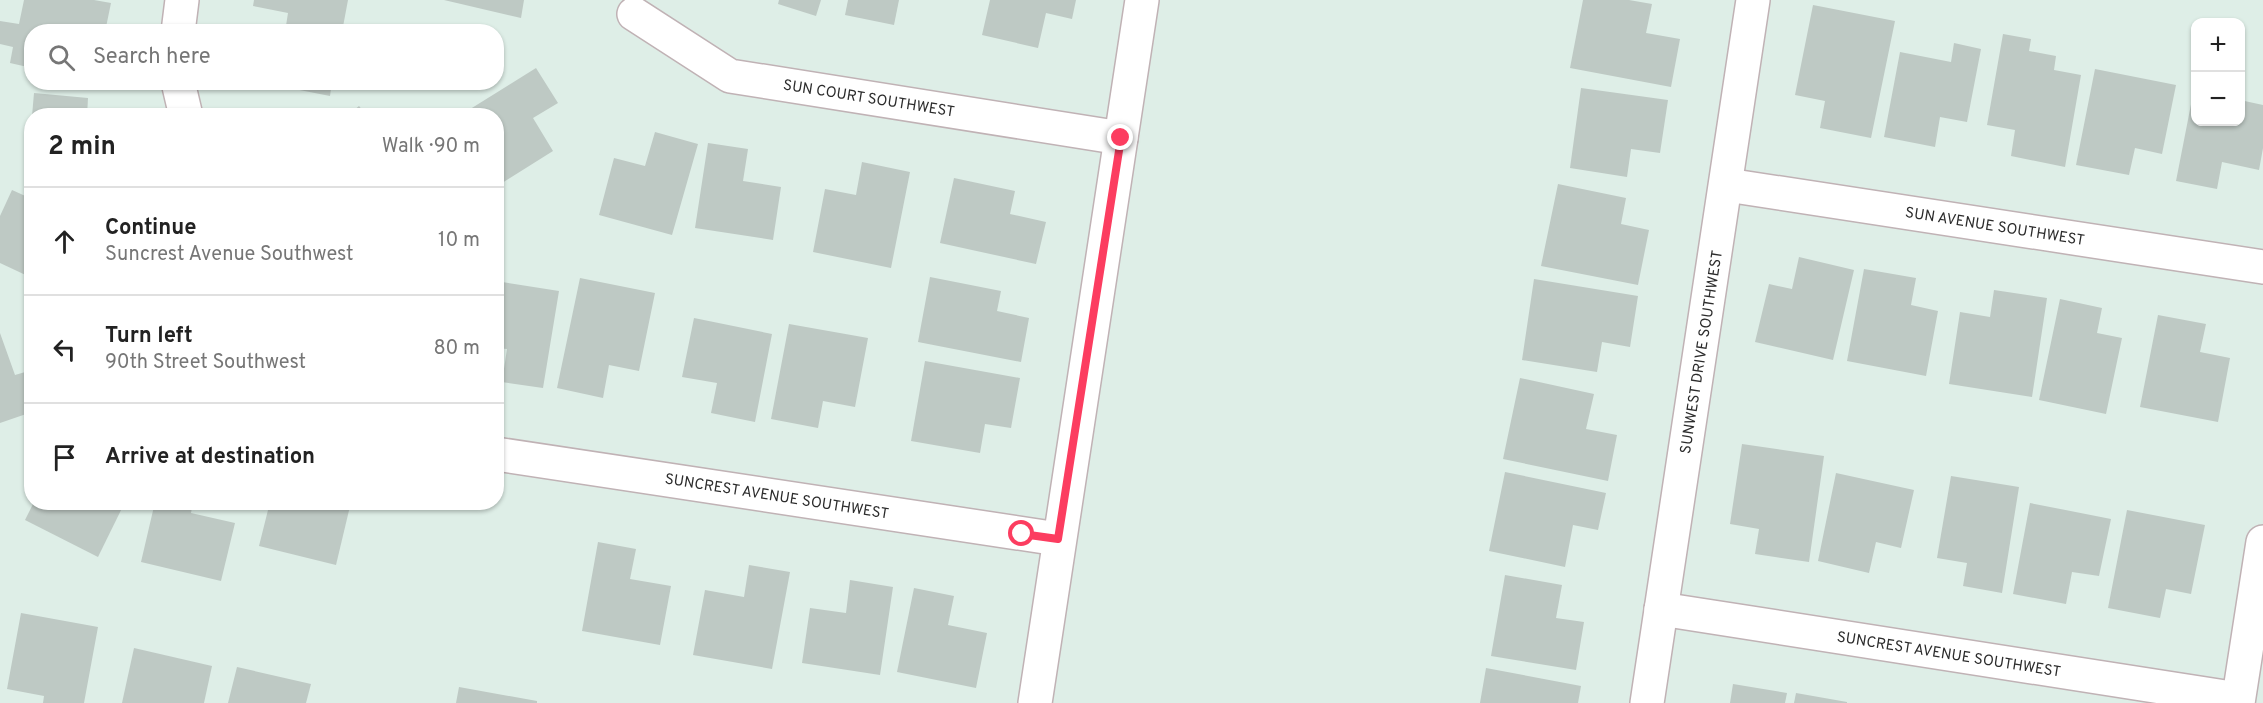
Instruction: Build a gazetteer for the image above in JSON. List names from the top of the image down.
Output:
{
  "streets": {
    "street": [
      "SUN COURT SOUTHWEST",
      "SUN AVENUE SOUTHWEST",
      "SUNWEST DRIVE SOUTHWEST",
      "SUNCREST AVENUE SOUTHWEST"
    ]
  },
  "crossings": [
    ["SUN AVENUE SOUTHWEST", "SUNWEST DRIVE SOUTHWEST"],
    ["SUNWEST DRIVE SOUTHWEST", "SUNCREST AVENUE SOUTHWEST"]
  ],
  "page": {
    "map_buttons": ["+", "−"],
    "search": "Search here",
    "heading": ["2 min", "Walk · 90 m"],
    "list": [
      ["Continue", "Suncrest Avenue Southwest", "10 m"],
      ["Turn left", "90th Street Southwest", "80 m"],
      "Arrive at destination"
    ]
  }
}
